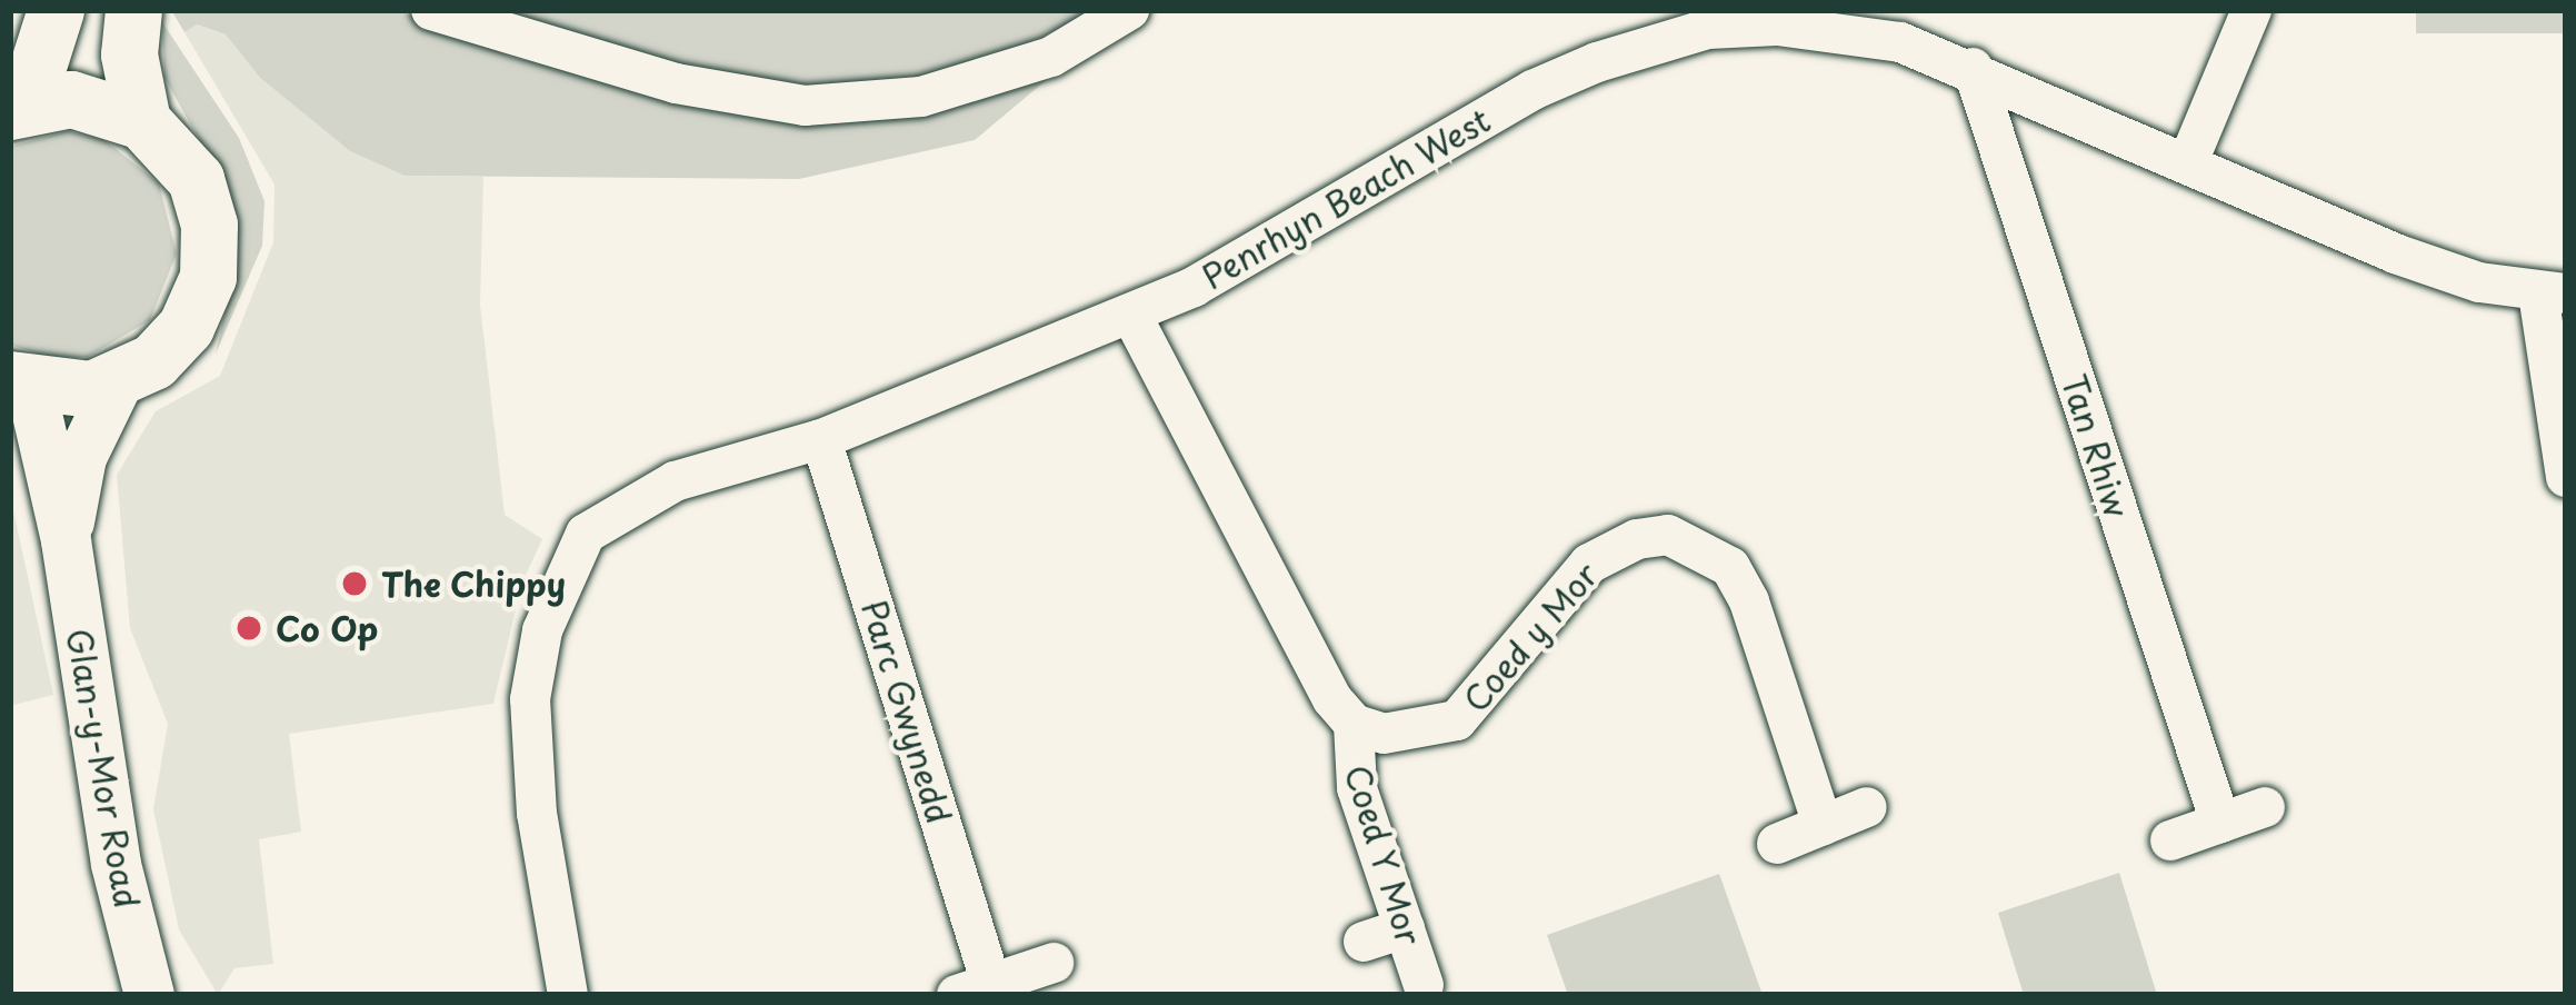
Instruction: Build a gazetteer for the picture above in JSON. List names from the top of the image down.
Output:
{
  "streets": {
    "street": [
      "Penrhyn Beach West",
      "Tan Rhiw",
      "Coed y Mor",
      "Parc Gwynedd",
      "Glan-y-Mor Road",
      "Coed Y Mor"
    ]
  },
  "crossings": [
    ["Penrhyn Beach West", "Tan Rhiw"],
    ["Penrhyn Beach West", "Coed y Mor"],
    ["Penrhyn Beach West", "Parc Gwynedd"],
    ["Coed y Mor", "Coed Y Mor"]
  ],
  "places": ["The Chippy", "Co Op"]
}
